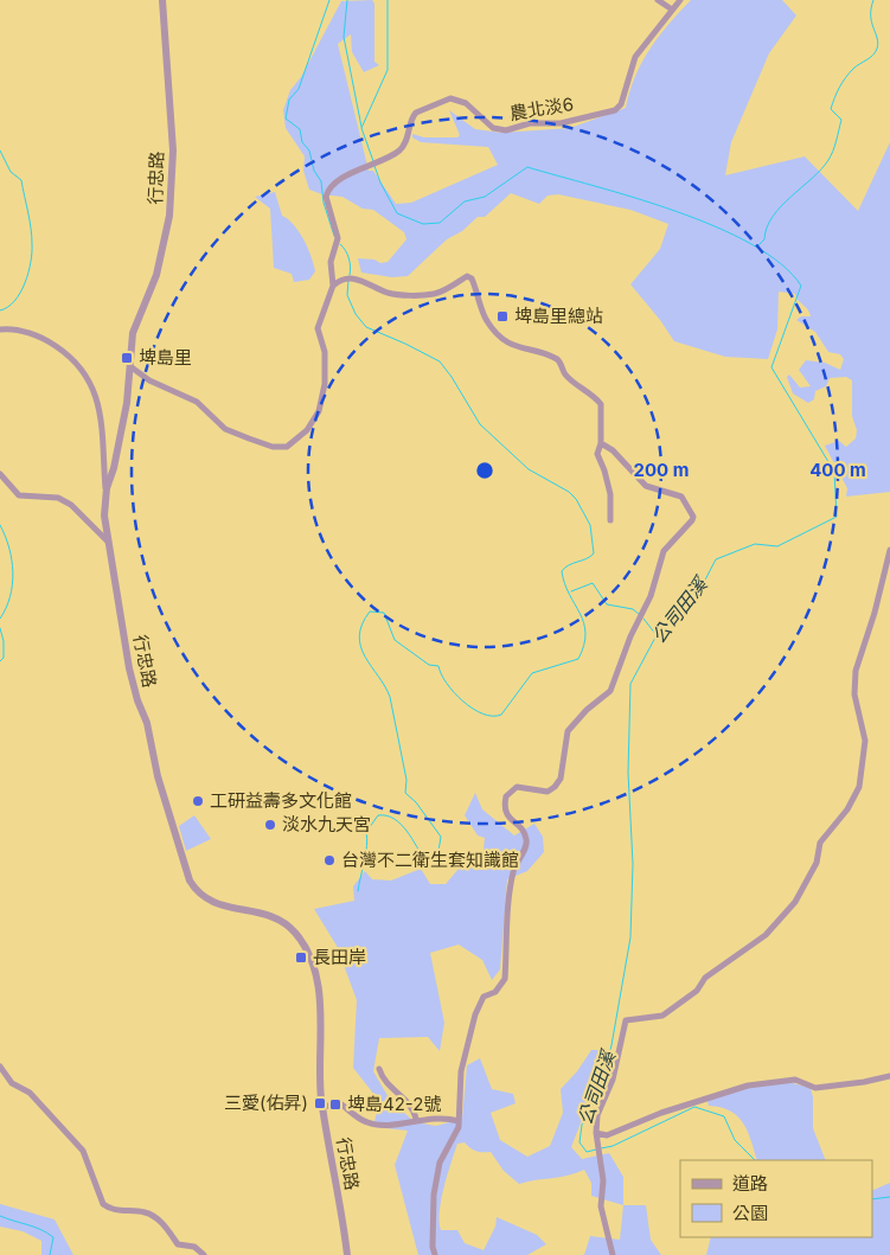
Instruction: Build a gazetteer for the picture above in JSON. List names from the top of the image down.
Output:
{
  "streets": {
    "street": ["農北淡6", "行忠路"]
  },
  "water": ["公司田溪"],
  "places": {
    "transit": [
      "埤島里總站",
      "埤島里",
      "長田岸",
      "三愛(佑昇)",
      "埤島42-2號"
    ],
    "other": ["工研益壽多文化館", "淡水九天宮", "台灣不二衛生套知識館"]
  },
  "legend": ["道路", "公園"],
  "rings": ["200 m", "400 m"]
}
